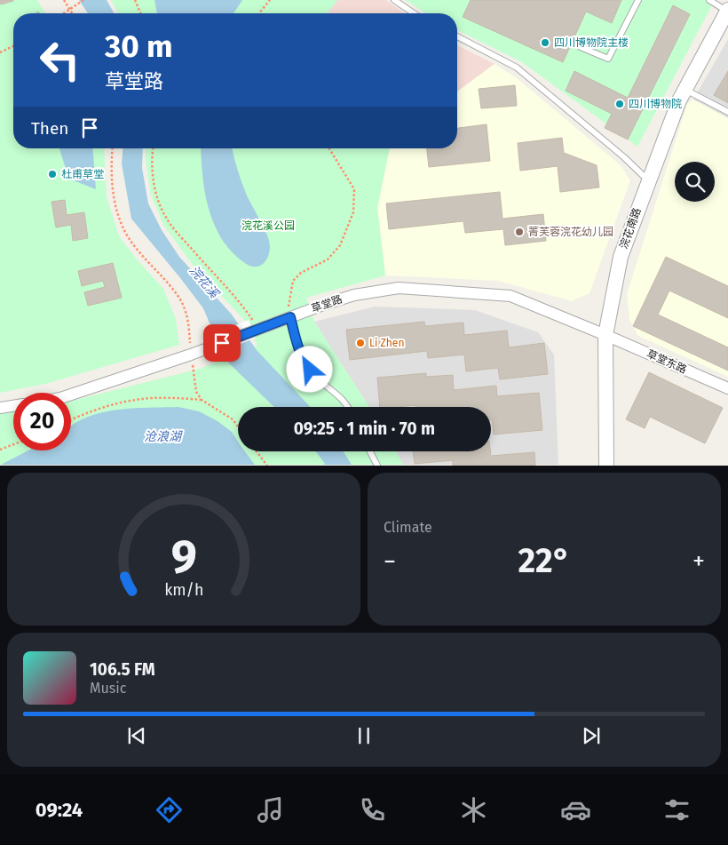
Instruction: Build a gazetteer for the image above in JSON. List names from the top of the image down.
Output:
{
  "streets": {
    "street": ["浣花南路", "草堂路", "草堂东路"]
  },
  "crossings": [
    ["浣花南路", "草堂路"],
    ["浣花南路", "草堂东路"],
    ["草堂路", "草堂东路"]
  ],
  "water": ["浣花溪", "沧浪湖"],
  "parks": ["浣花溪公园"],
  "places": [
    "四川博物院主楼",
    "四川博物院",
    "杜甫草堂",
    "菁芙蓉浣花幼儿园",
    "Li Zhen"
  ],
  "page": {
    "turn": ["30 m", "草堂路"],
    "then": "Then",
    "limit": "20",
    "trip": "09:25 · 1 min · 70 m",
    "tile": "Climate",
    "heat": ["−", "22°", "+"],
    "song": ["106.5 FM", "Music"],
    "tabs": "09:24",
    "gauge": ["9", "km/h"]
  }
}
